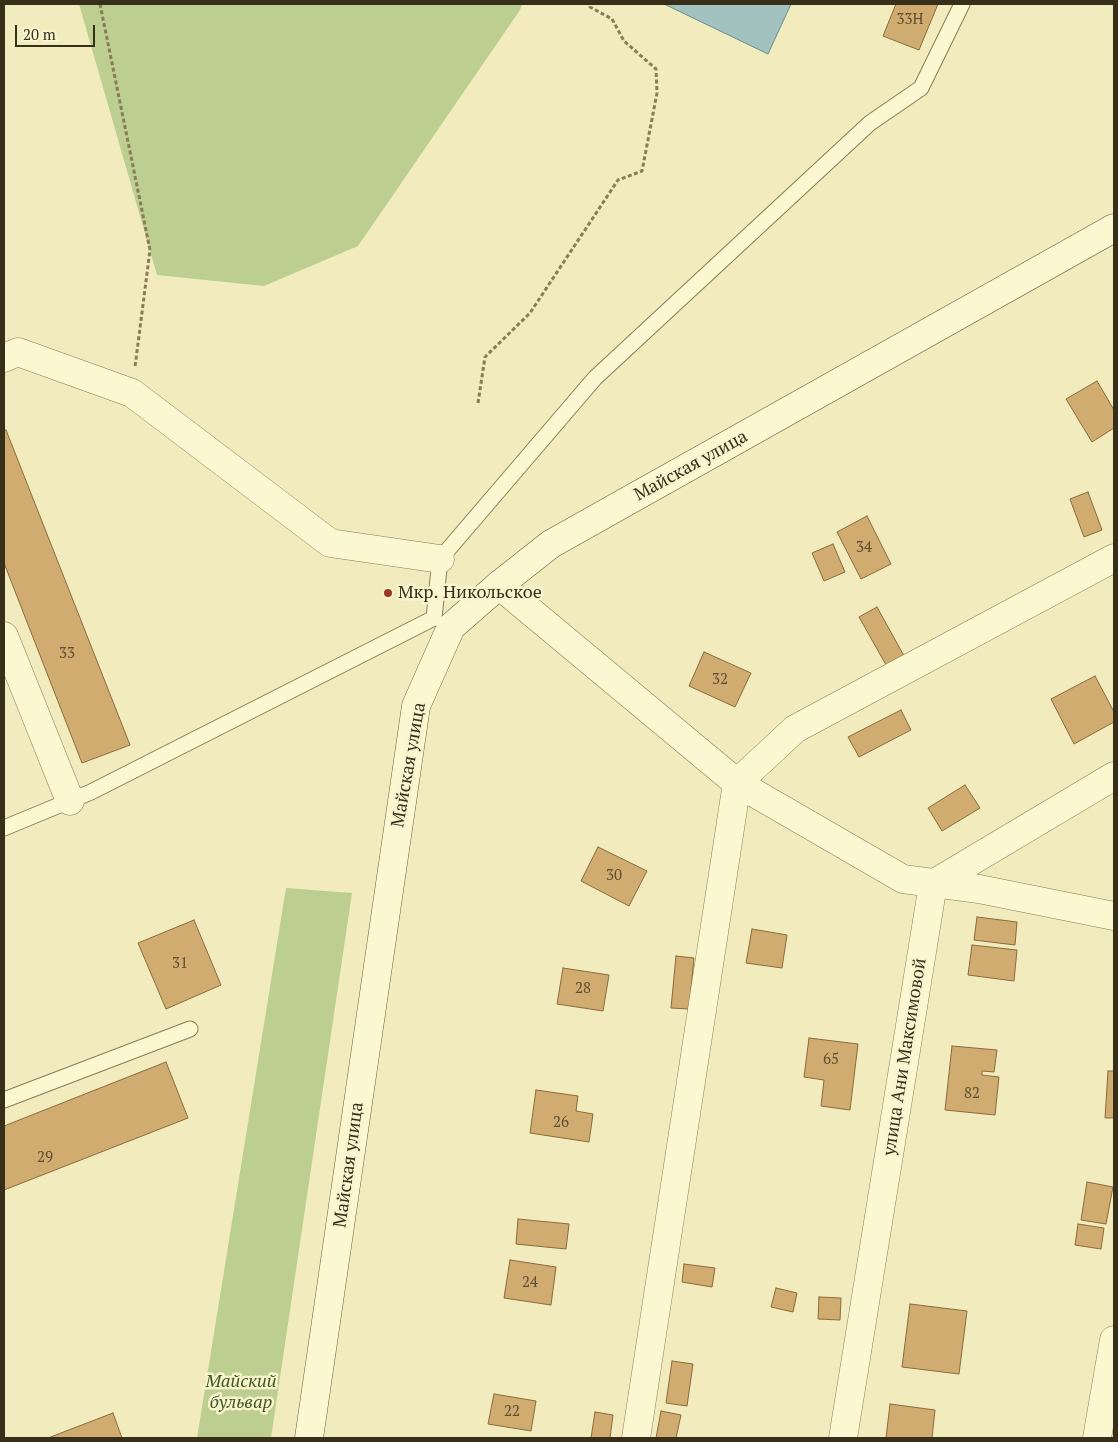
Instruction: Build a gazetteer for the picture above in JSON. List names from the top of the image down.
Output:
{
  "streets": {
    "street": ["Майская улица", "улица Ани Максимовой"]
  },
  "parks": ["Майский бульвар"],
  "places": ["Мкр. Никольское"],
  "house_numbers": [
    "33Н",
    "34",
    "33",
    "32",
    "30",
    "31",
    "28",
    "65",
    "82",
    "26",
    "29",
    "24",
    "22"
  ],
  "scale_bar": "20 m"
}
